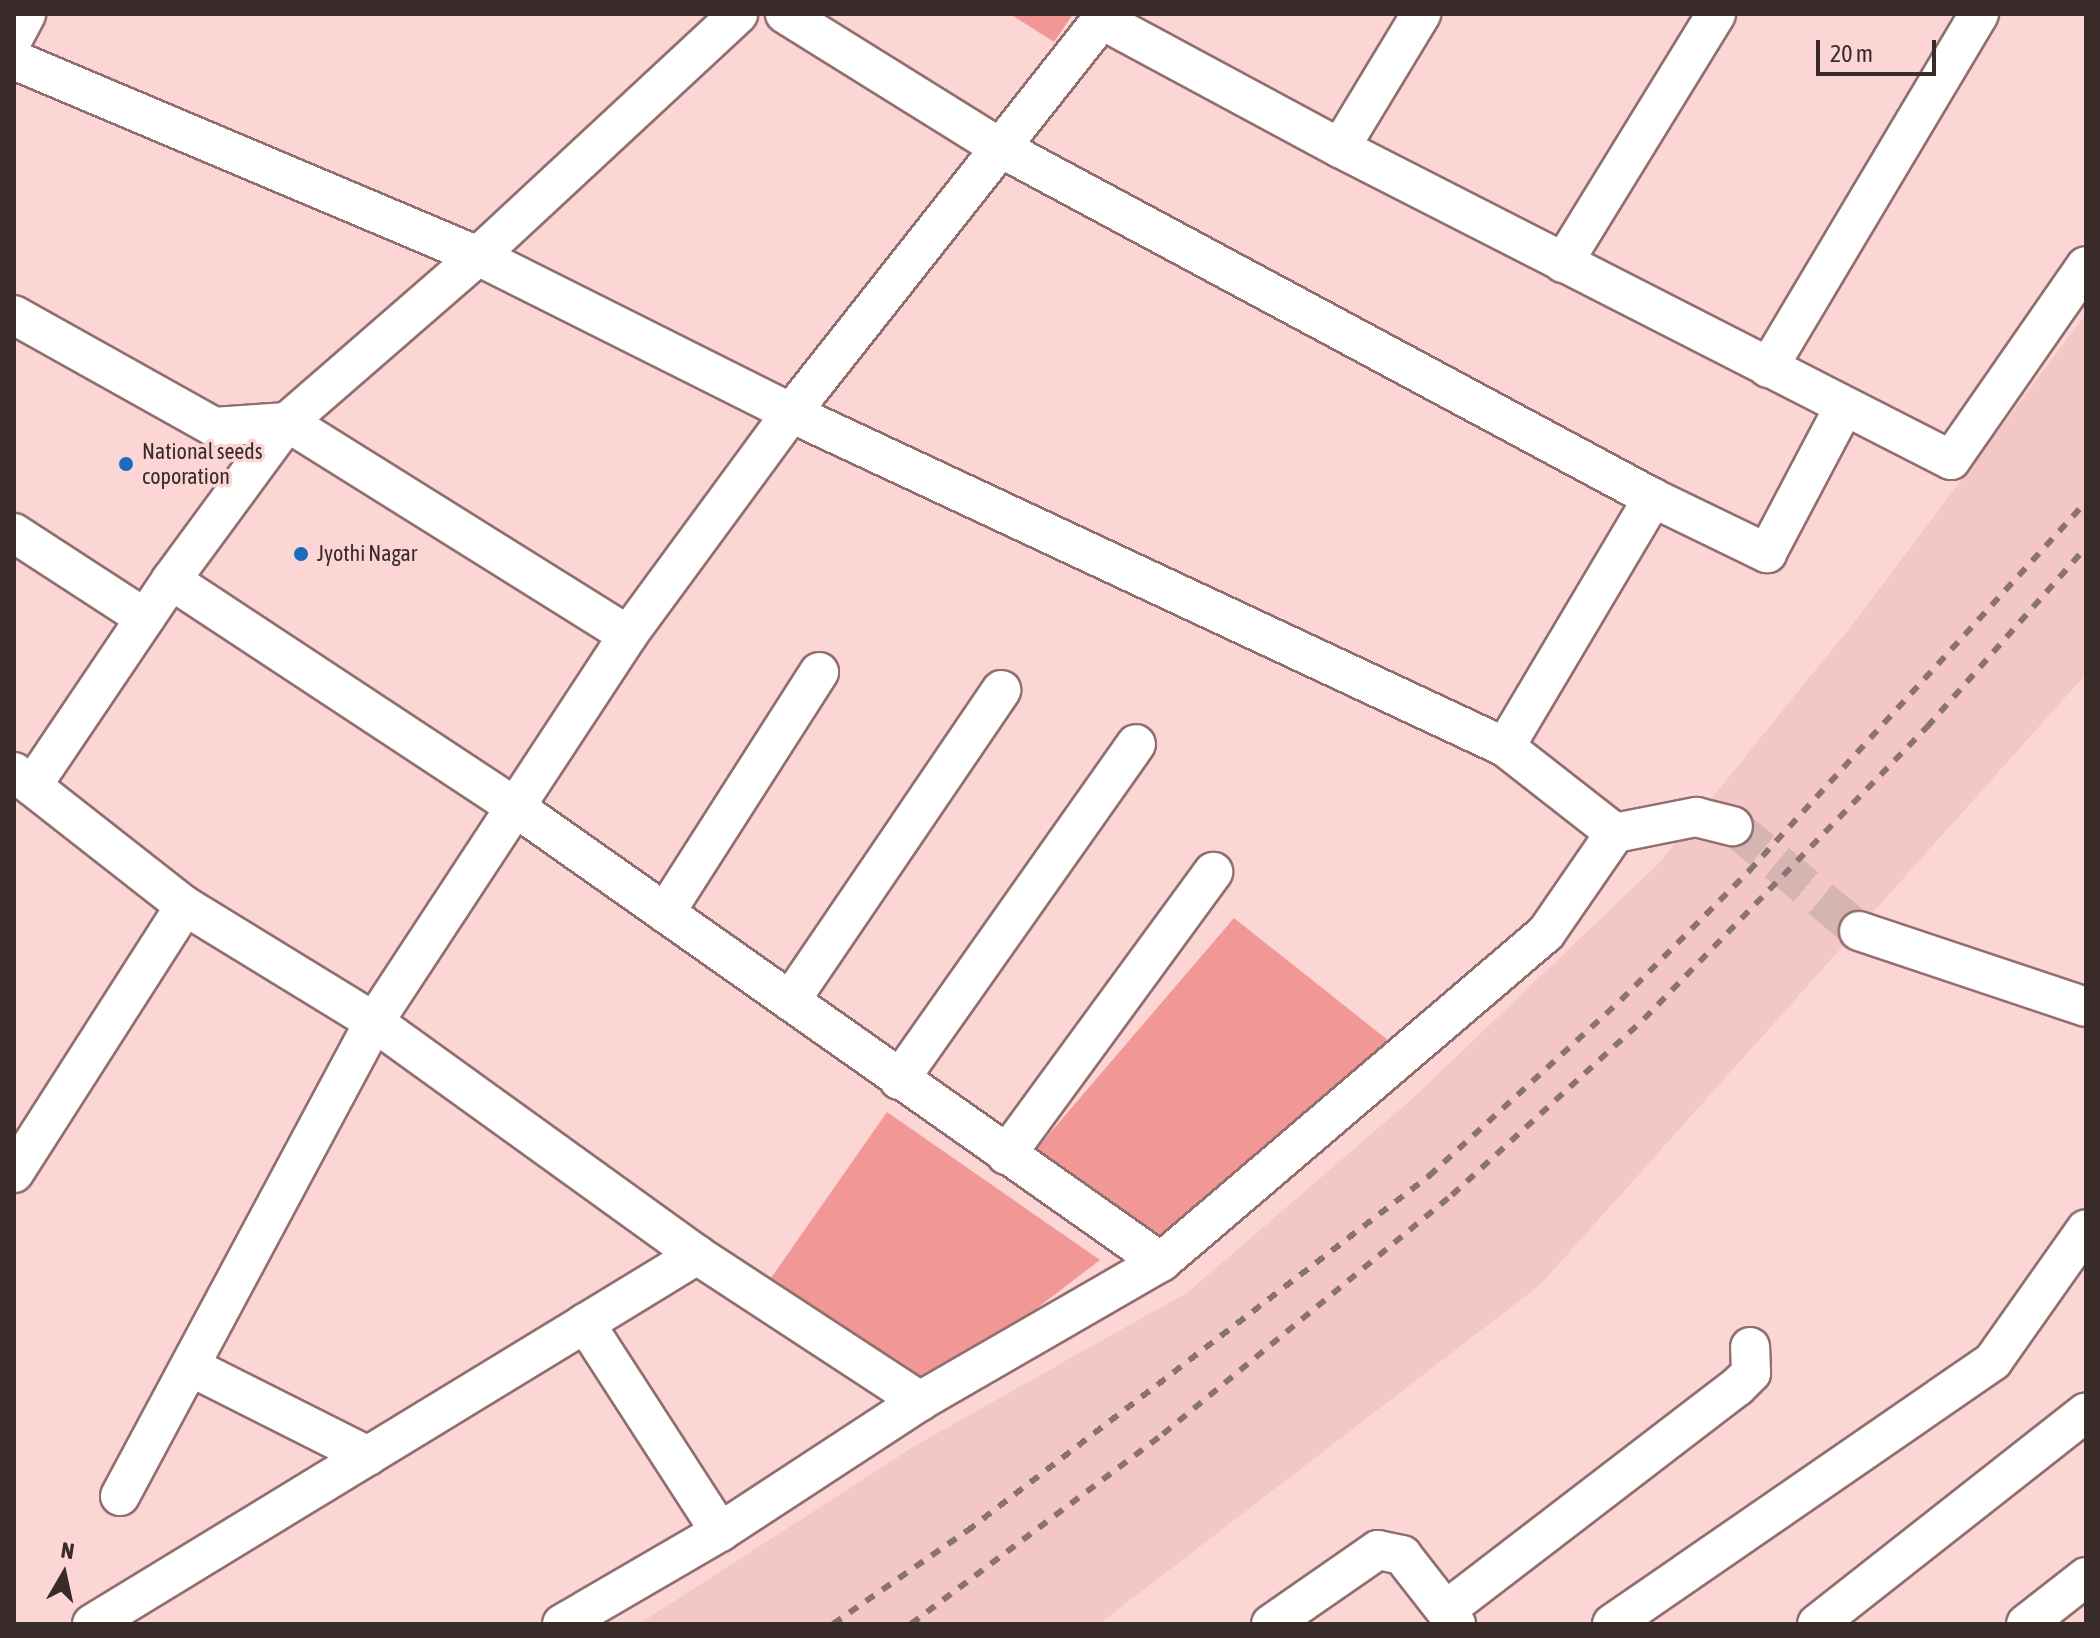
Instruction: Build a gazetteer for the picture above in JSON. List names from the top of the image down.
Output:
{
  "places": ["National seeds coporation", "Jyothi Nagar"],
  "scale_bar": "20 m",
  "north": "top"
}
